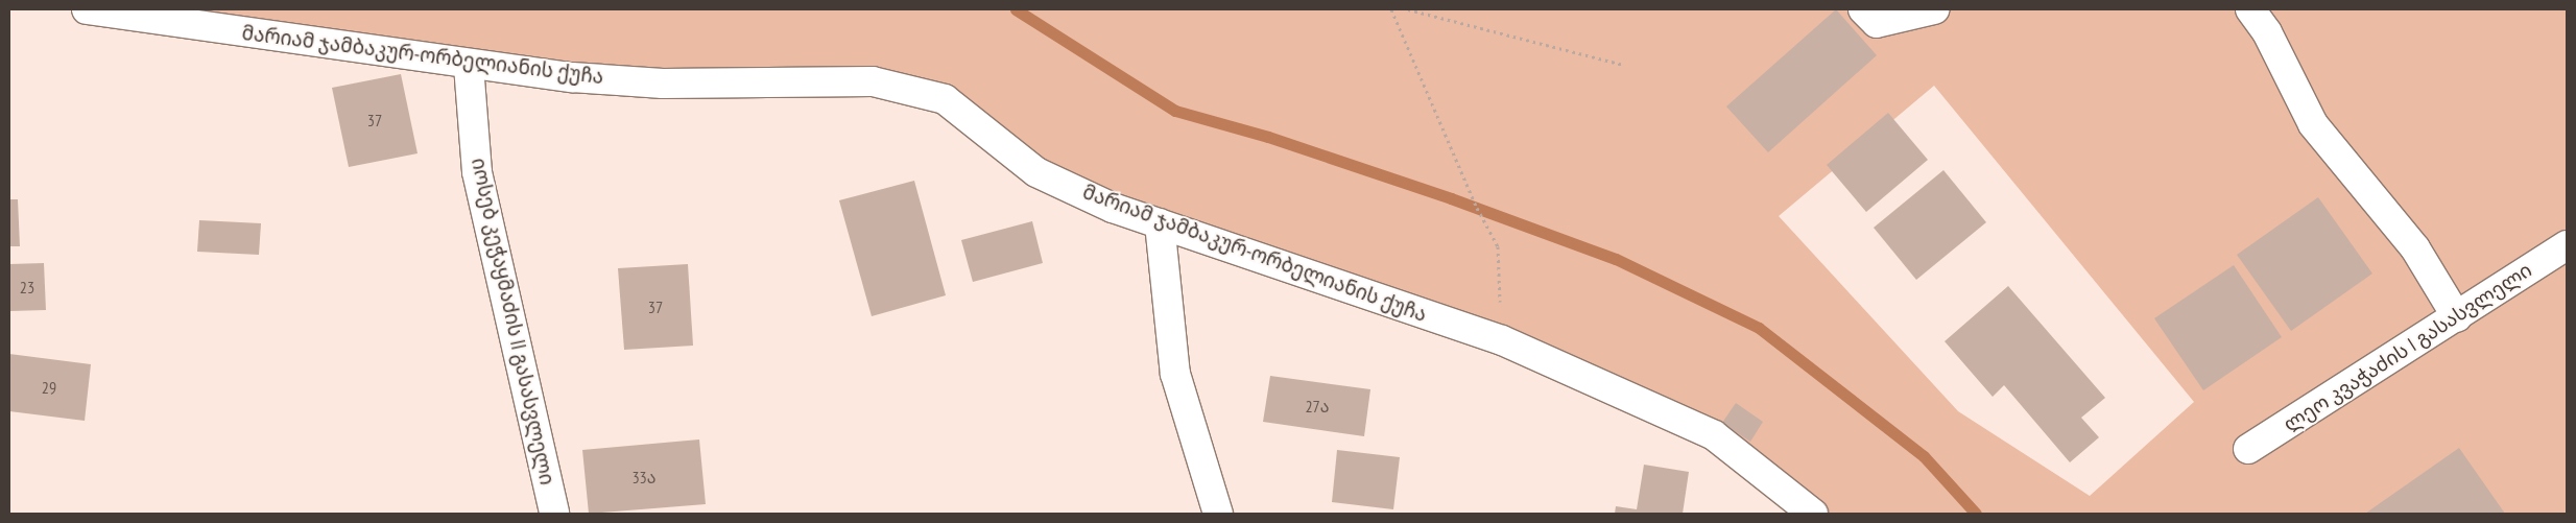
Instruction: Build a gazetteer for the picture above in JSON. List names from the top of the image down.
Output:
{
  "streets": {
    "street": ["მარიამ ჯამბაკურ-ორბელიანის ქუჩა", "იოსებ კეჭაყმაძის II გასასვლელი", "ლეო კვაჭაძის I გასასვლელი"]
  },
  "crossings": [
    ["მარიამ ჯამბაკურ-ორბელიანის ქუჩა", "იოსებ კეჭაყმაძის II გასასვლელი"]
  ],
  "house_numbers": [
    "37",
    "23",
    "37",
    "29",
    "27ა",
    "33ა"
  ]
}
